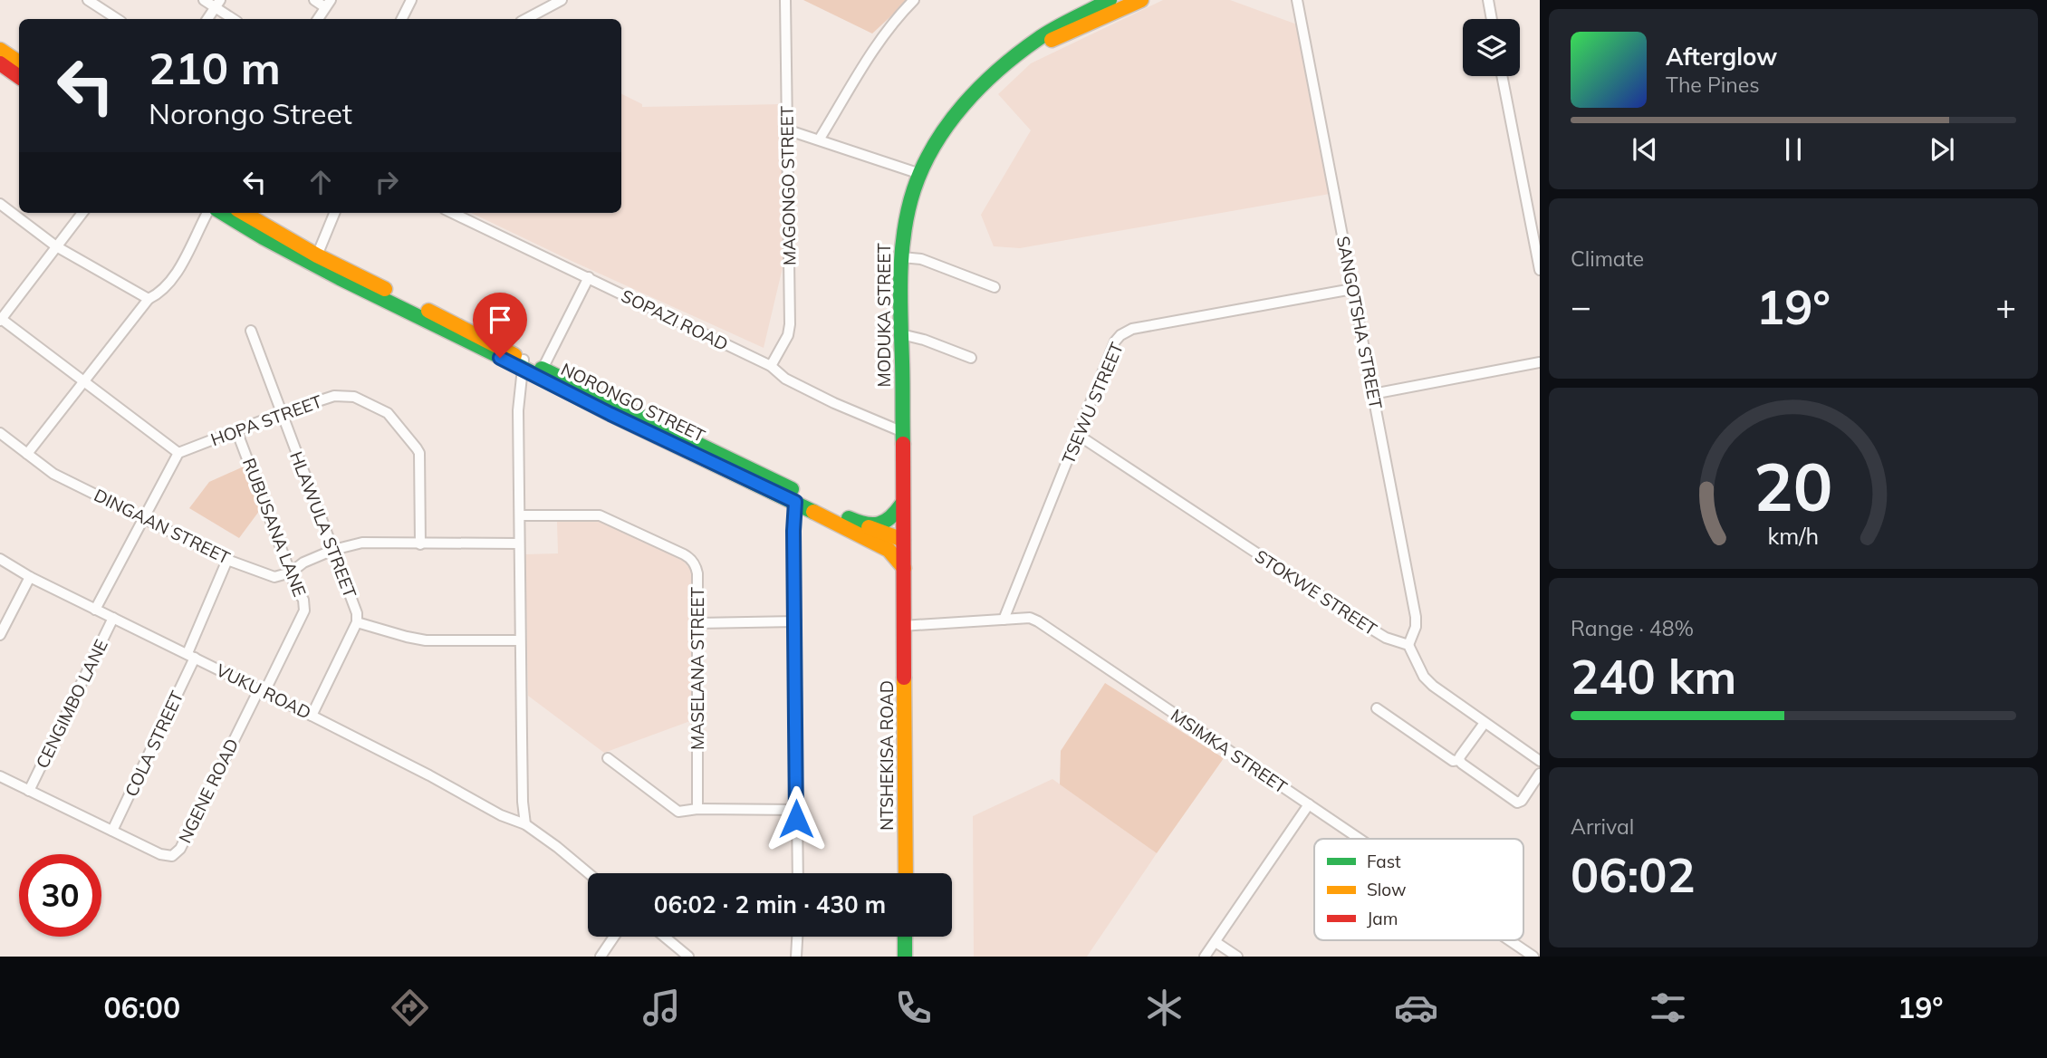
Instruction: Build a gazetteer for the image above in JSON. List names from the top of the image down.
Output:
{
  "streets": {
    "street": [
      "MAGONGO STREET",
      "MODUKA STREET",
      "SOPAZI ROAD",
      "SANGOTSHA STREET",
      "NORONGO STREET",
      "TSEWU STREET",
      "HOPA STREET",
      "HLAWULA STREET",
      "DINGAAN STREET",
      "RUBUSANA LANE",
      "STOKWE STREET",
      "MASELANA STREET",
      "VUKU ROAD",
      "CENGIMBO LANE",
      "COLA STREET",
      "MSIMKA STREET",
      "NTSHEKISA ROAD",
      "NGENE ROAD"
    ]
  },
  "crossings": [
    ["MAGONGO STREET", "SOPAZI ROAD"],
    ["MODUKA STREET", "SOPAZI ROAD"],
    ["MODUKA STREET", "NORONGO STREET"],
    ["MODUKA STREET", "MSIMKA STREET"],
    ["MODUKA STREET", "NTSHEKISA ROAD"],
    ["SANGOTSHA STREET", "TSEWU STREET"],
    ["SANGOTSHA STREET", "STOKWE STREET"],
    ["TSEWU STREET", "STOKWE STREET"],
    ["TSEWU STREET", "MSIMKA STREET"],
    ["HOPA STREET", "HLAWULA STREET"],
    ["HOPA STREET", "RUBUSANA LANE"],
    ["HLAWULA STREET", "VUKU ROAD"],
    ["DINGAAN STREET", "RUBUSANA LANE"],
    ["DINGAAN STREET", "COLA STREET"],
    ["RUBUSANA LANE", "VUKU ROAD"],
    ["RUBUSANA LANE", "NGENE ROAD"],
    ["VUKU ROAD", "CENGIMBO LANE"],
    ["VUKU ROAD", "COLA STREET"],
    ["VUKU ROAD", "NGENE ROAD"],
    ["CENGIMBO LANE", "NGENE ROAD"],
    ["COLA STREET", "NGENE ROAD"],
    ["MSIMKA STREET", "NTSHEKISA ROAD"]
  ],
  "legend": ["Fast", "Slow", "Jam"],
  "page": {
    "turn": ["210 m", "Norongo Street"],
    "song": ["Afterglow", "The Pines"],
    "tile": [
      "Climate",
      ["Range · 48%", "240 km"],
      ["Arrival", "06:02"]
    ],
    "heat": ["−", "19°", "+"],
    "limit": "30",
    "trip": "06:02 · 2 min · 430 m",
    "tabs": ["06:00", "19°"],
    "gauge": ["20", "km/h"]
  }
}
